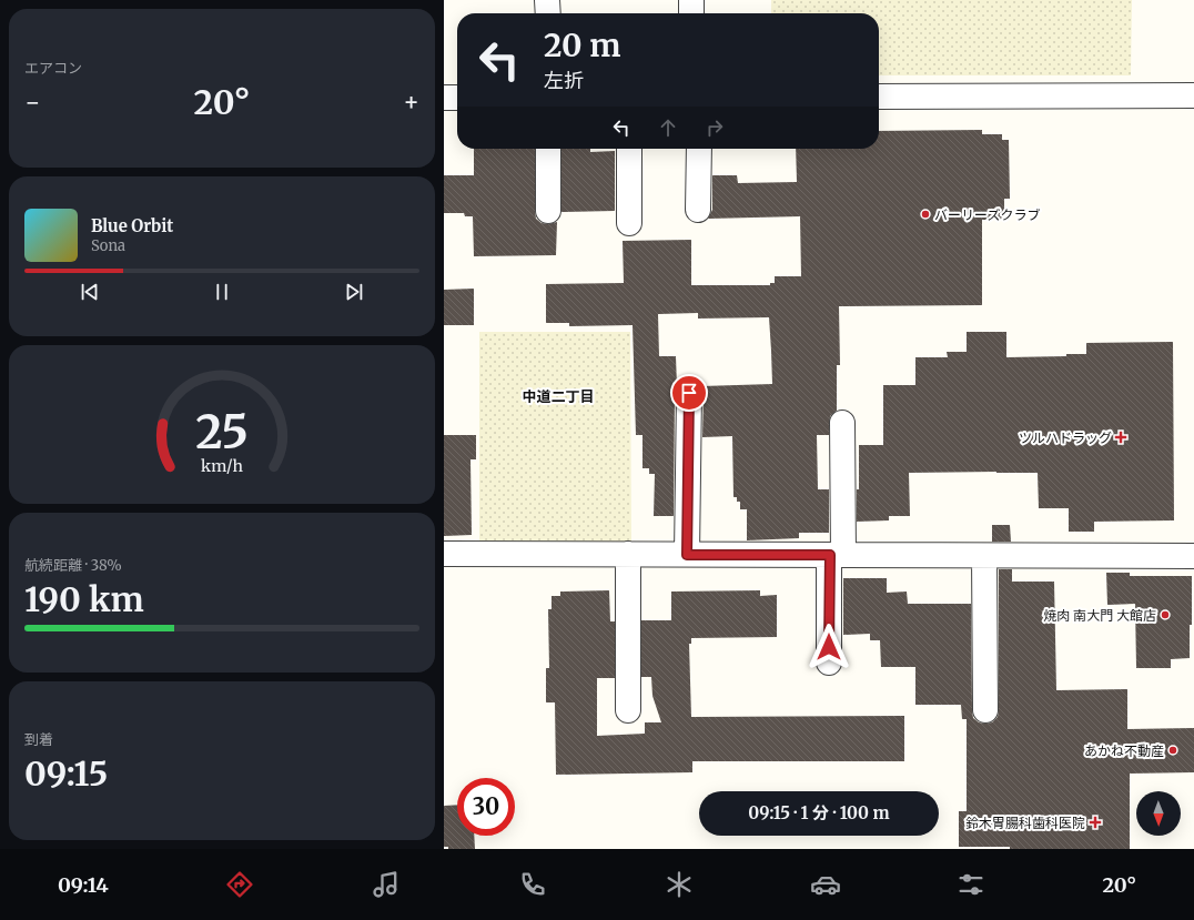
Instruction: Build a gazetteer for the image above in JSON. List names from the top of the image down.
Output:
{
  "districts": ["中道二丁目"],
  "places": {
    "other": ["バーリーズクラブ", "焼肉 南大門 大館店", "あかね不動産"],
    "health": ["ツルハドラッグ", "鈴木胃腸科歯科医院"]
  },
  "north": "bottom",
  "page": {
    "tile": [
      "エアコン",
      ["航続距離 · 38%", "190 km"],
      ["到着", "09:15"]
    ],
    "turn": ["20 m", "左折"],
    "heat": ["−", "20°", "+"],
    "song": ["Blue Orbit", "Sona"],
    "limit": "30",
    "trip": "09:15 · 1 分 · 100 m",
    "tabs": ["09:14", "20°"],
    "gauge": ["25", "km/h"]
  }
}
